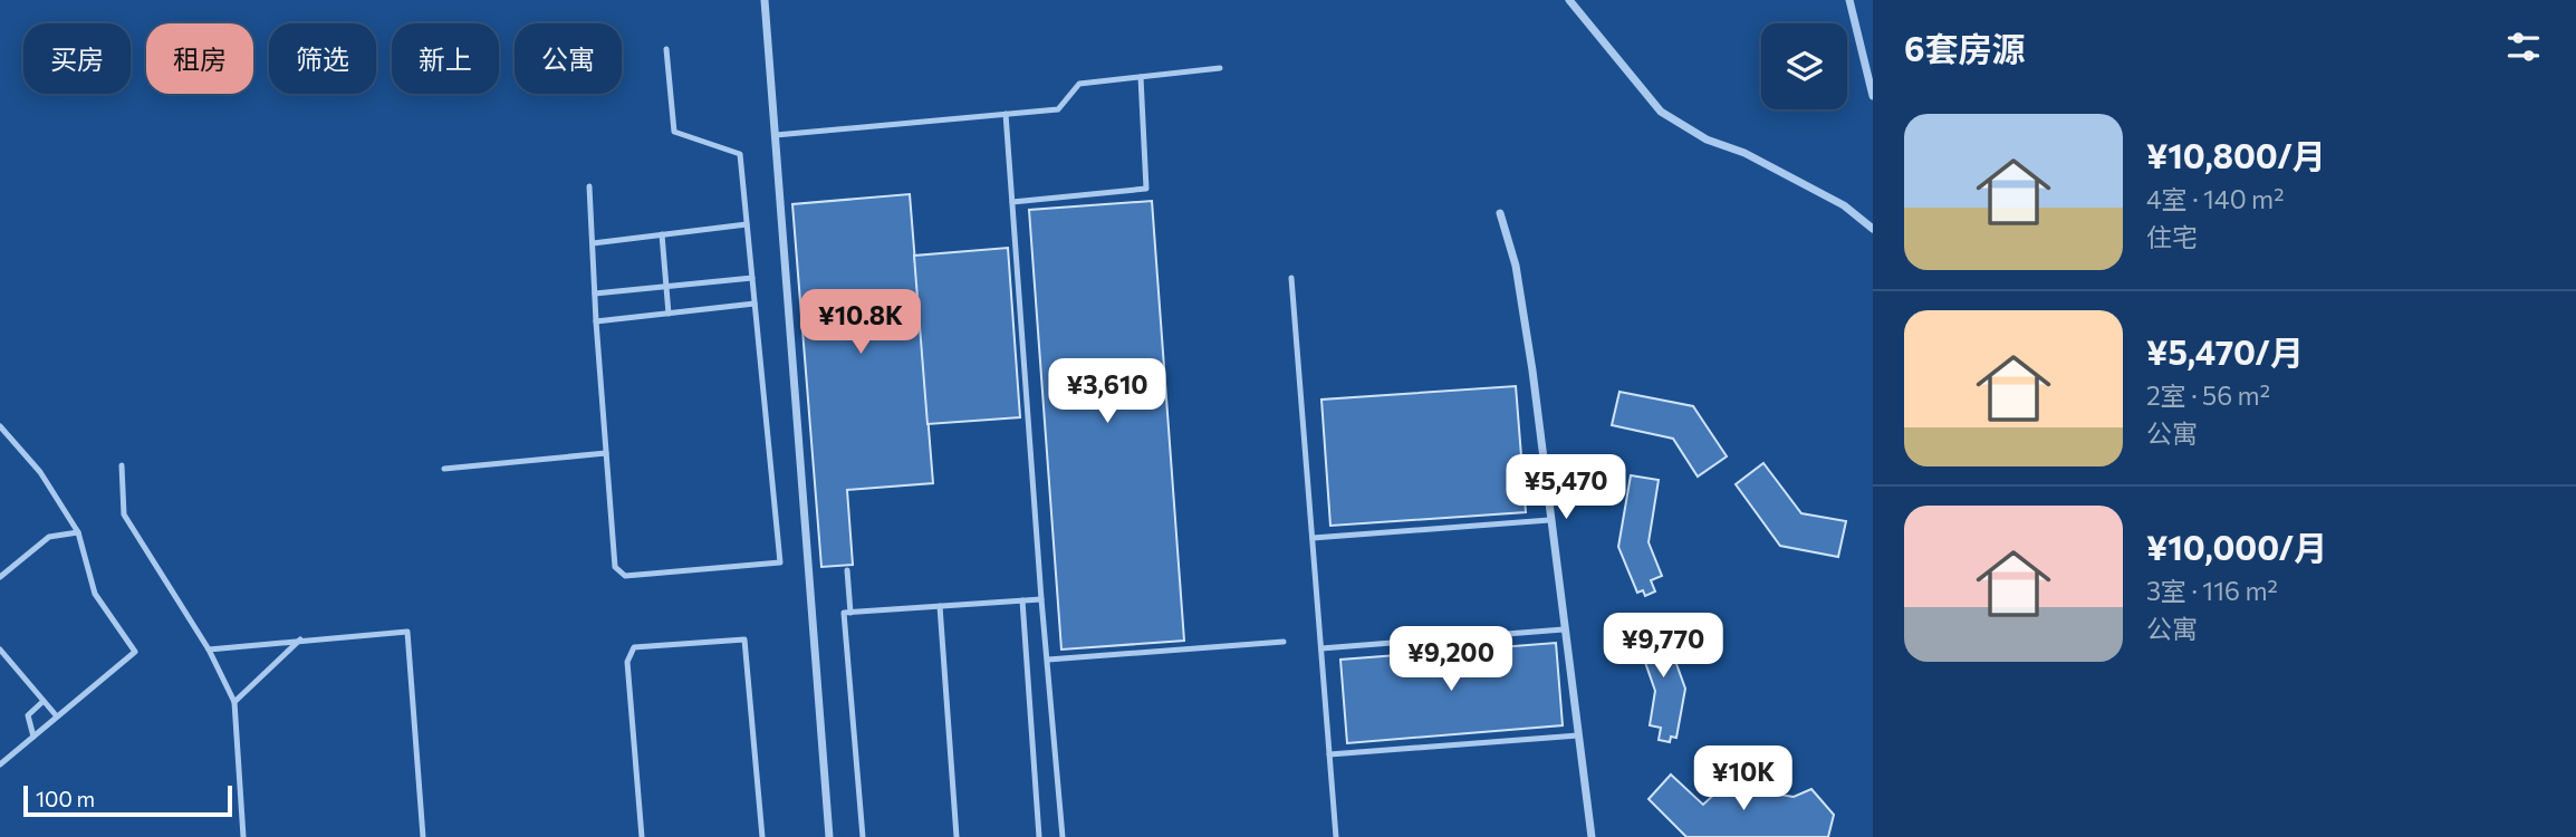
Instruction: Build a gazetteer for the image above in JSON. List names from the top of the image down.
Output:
{
  "scale_bar": "100 m",
  "page": {
    "heading": "6套房源",
    "chip": [
      "买房",
      "租房",
      "筛选",
      "新上",
      "公寓"
    ],
    "list": [
      {
        "name": "¥10,800/月",
        "note": "4室 · 140 m² · 住宅"
      },
      {
        "name": "¥5,470/月",
        "note": "2室 · 56 m² · 公寓"
      },
      {
        "name": "¥10,000/月",
        "note": "3室 · 116 m² · 公寓"
      }
    ],
    "price": [
      "¥10.8K",
      "¥3,610",
      "¥5,470",
      "¥9,770",
      "¥9,200",
      "¥10K"
    ],
    "scale": "100 m"
  }
}
